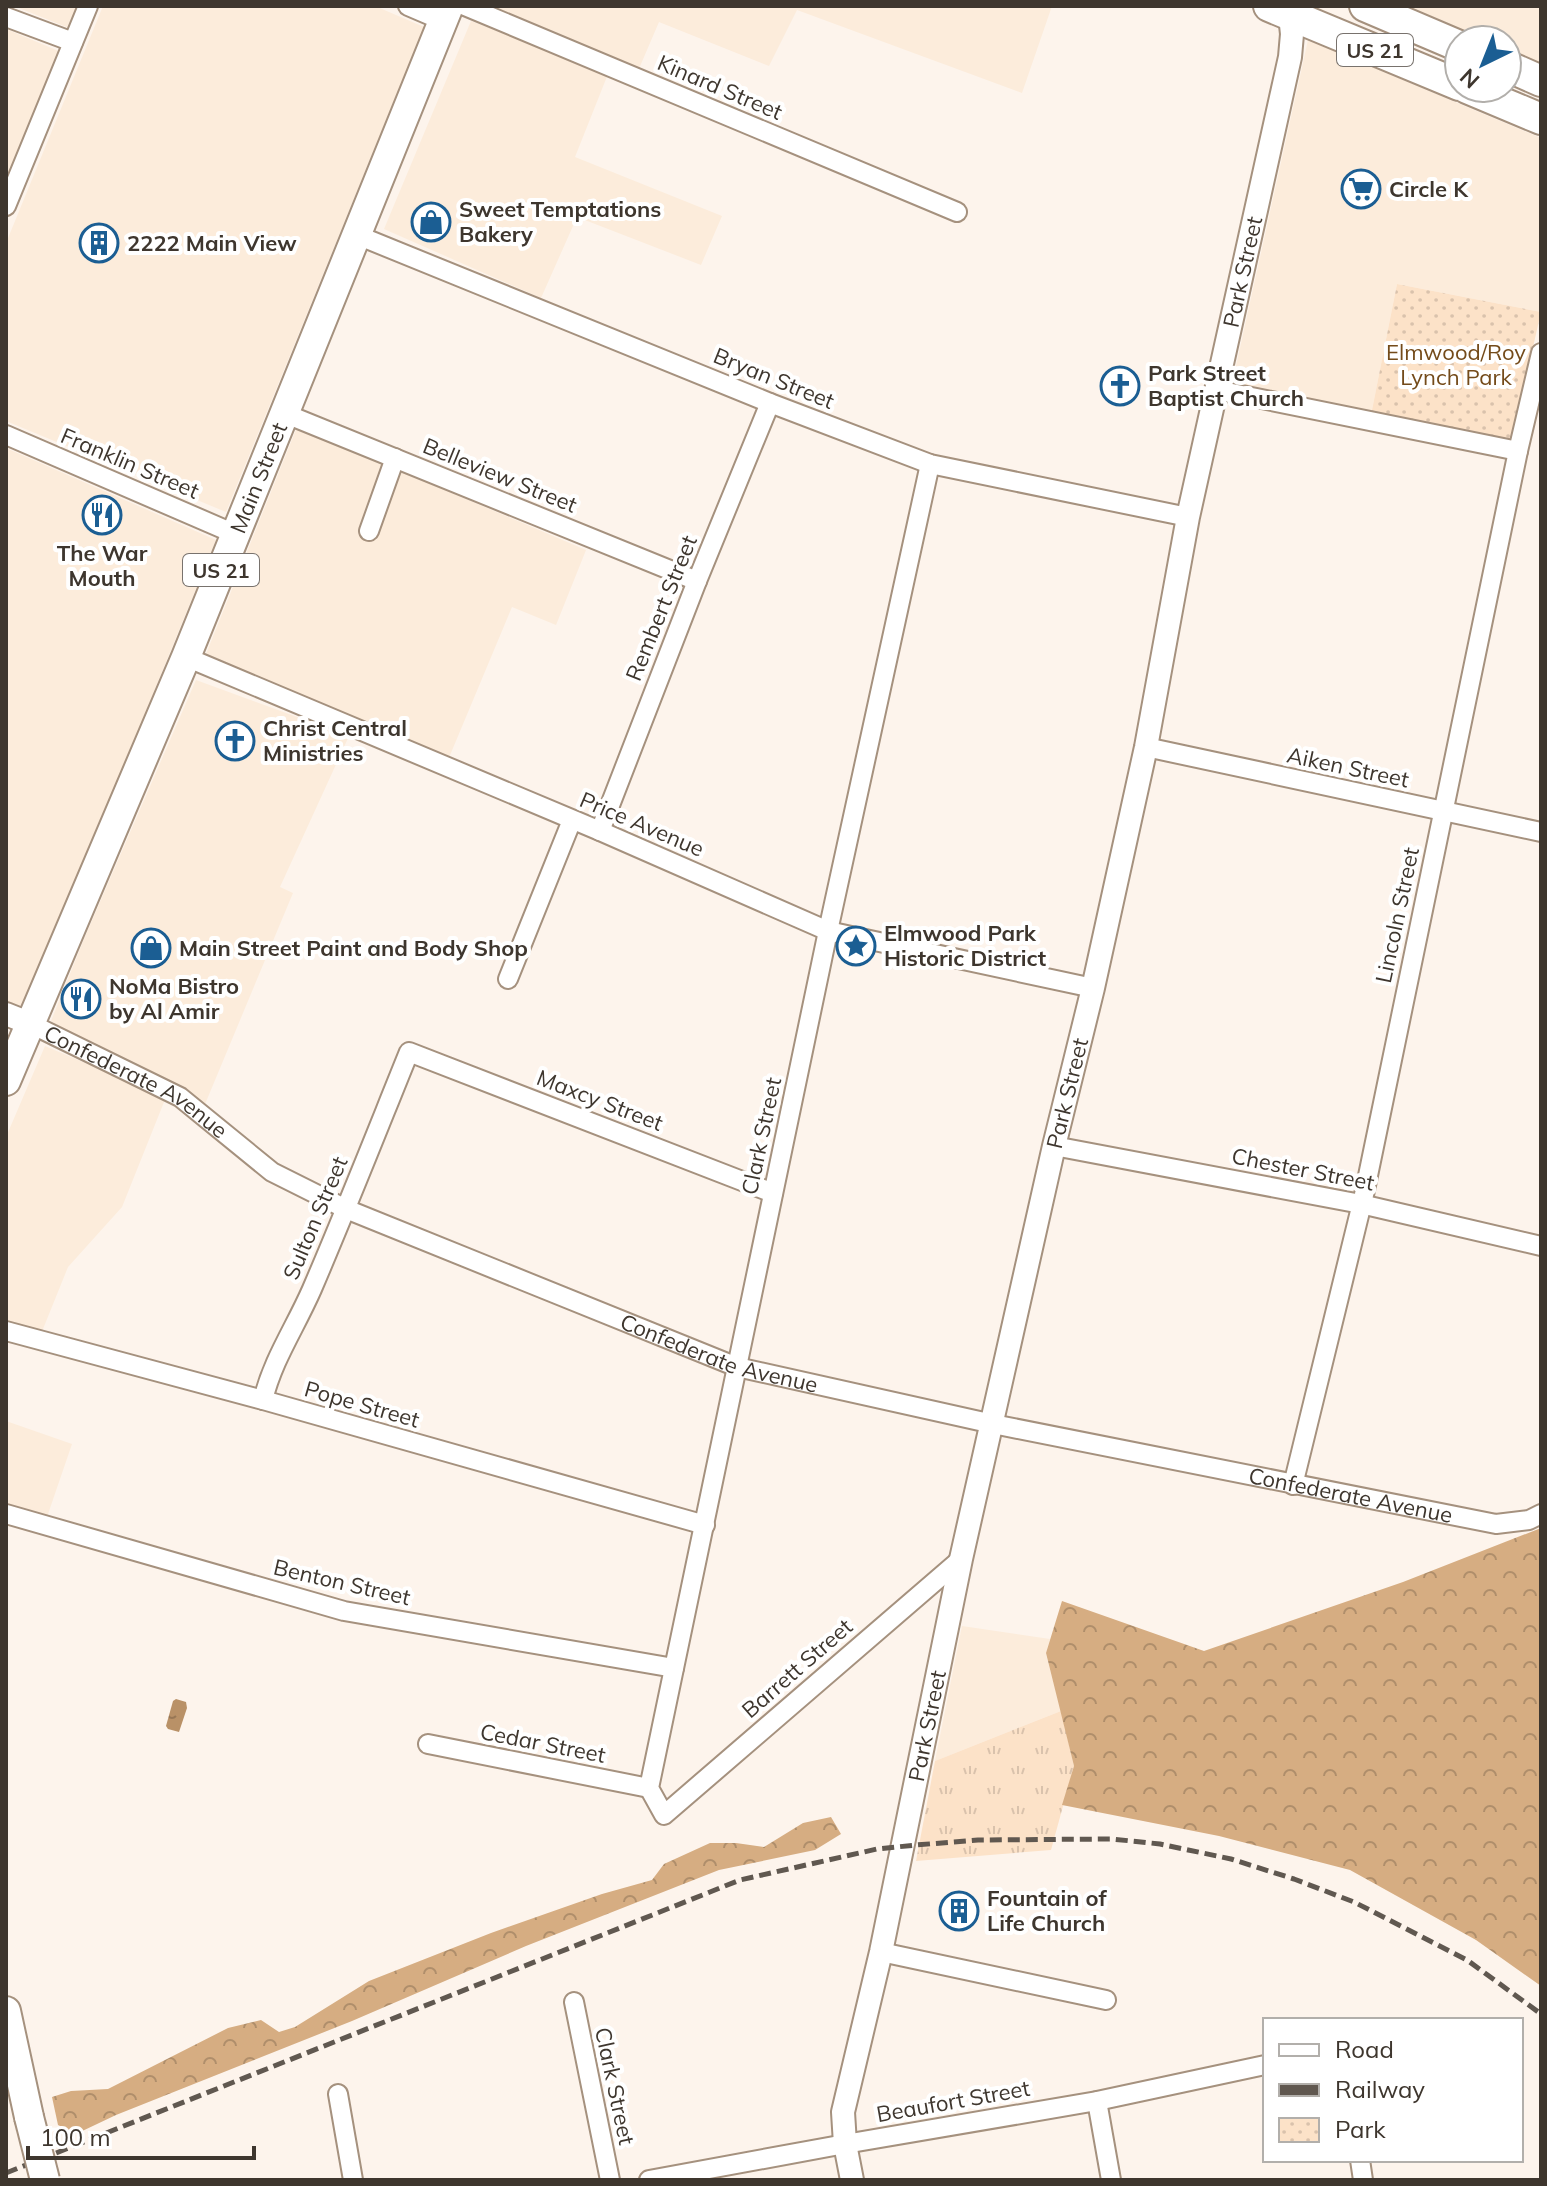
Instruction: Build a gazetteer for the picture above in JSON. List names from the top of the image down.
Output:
{
  "streets": {
    "highway": ["US 21"],
    "main road": ["Main Street"],
    "street": [
      "Kinard Street",
      "Park Street",
      "Bryan Street",
      "Franklin Street",
      "Belleview Street",
      "Rembert Street",
      "Aiken Street",
      "Price Avenue",
      "Lincoln Street",
      "Confederate Avenue",
      "Maxcy Street",
      "Clark Street",
      "Chester Street",
      "Sulton Street",
      "Pope Street",
      "Benton Street",
      "Barrett Street",
      "Cedar Street",
      "Beaufort Street"
    ]
  },
  "crossings": [
    ["US 21", "Park Street"],
    ["Kinard Street", "Main Street"],
    ["Park Street", "Bryan Street"],
    ["Park Street", "Aiken Street"],
    ["Park Street", "Price Avenue"],
    ["Park Street", "Confederate Avenue"],
    ["Park Street", "Chester Street"],
    ["Park Street", "Barrett Street"],
    ["Park Street", "Beaufort Street"],
    ["Bryan Street", "Main Street"],
    ["Bryan Street", "Rembert Street"],
    ["Bryan Street", "Clark Street"],
    ["Franklin Street", "Main Street"],
    ["Belleview Street", "Main Street"],
    ["Belleview Street", "Rembert Street"],
    ["Main Street", "Price Avenue"],
    ["Main Street", "Confederate Avenue"],
    ["Rembert Street", "Price Avenue"],
    ["Aiken Street", "Lincoln Street"],
    ["Price Avenue", "Clark Street"],
    ["Lincoln Street", "Confederate Avenue"],
    ["Lincoln Street", "Chester Street"],
    ["Confederate Avenue", "Clark Street"],
    ["Confederate Avenue", "Sulton Street"],
    ["Maxcy Street", "Clark Street"],
    ["Maxcy Street", "Sulton Street"],
    ["Clark Street", "Pope Street"],
    ["Clark Street", "Benton Street"],
    ["Clark Street", "Barrett Street"],
    ["Clark Street", "Cedar Street"],
    ["Sulton Street", "Pope Street"],
    ["Barrett Street", "Cedar Street"]
  ],
  "parks": ["Elmwood/Roy Lynch Park"],
  "places": {
    "supermarket": ["Circle K"],
    "shop": ["Sweet Temptations Bakery", "Main Street Paint and Body Shop"],
    "building": ["2222 Main View", "Fountain of Life Church"],
    "church": ["Park Street Baptist Church", "Christ Central Ministries"],
    "restaurant": ["The War Mouth", "NoMa Bistro by Al Amir"],
    "place": ["Elmwood Park Historic District"]
  },
  "legend": ["Road", "Railway", "Park"],
  "scale_bar": "100 m",
  "north": "bottom left"
}
